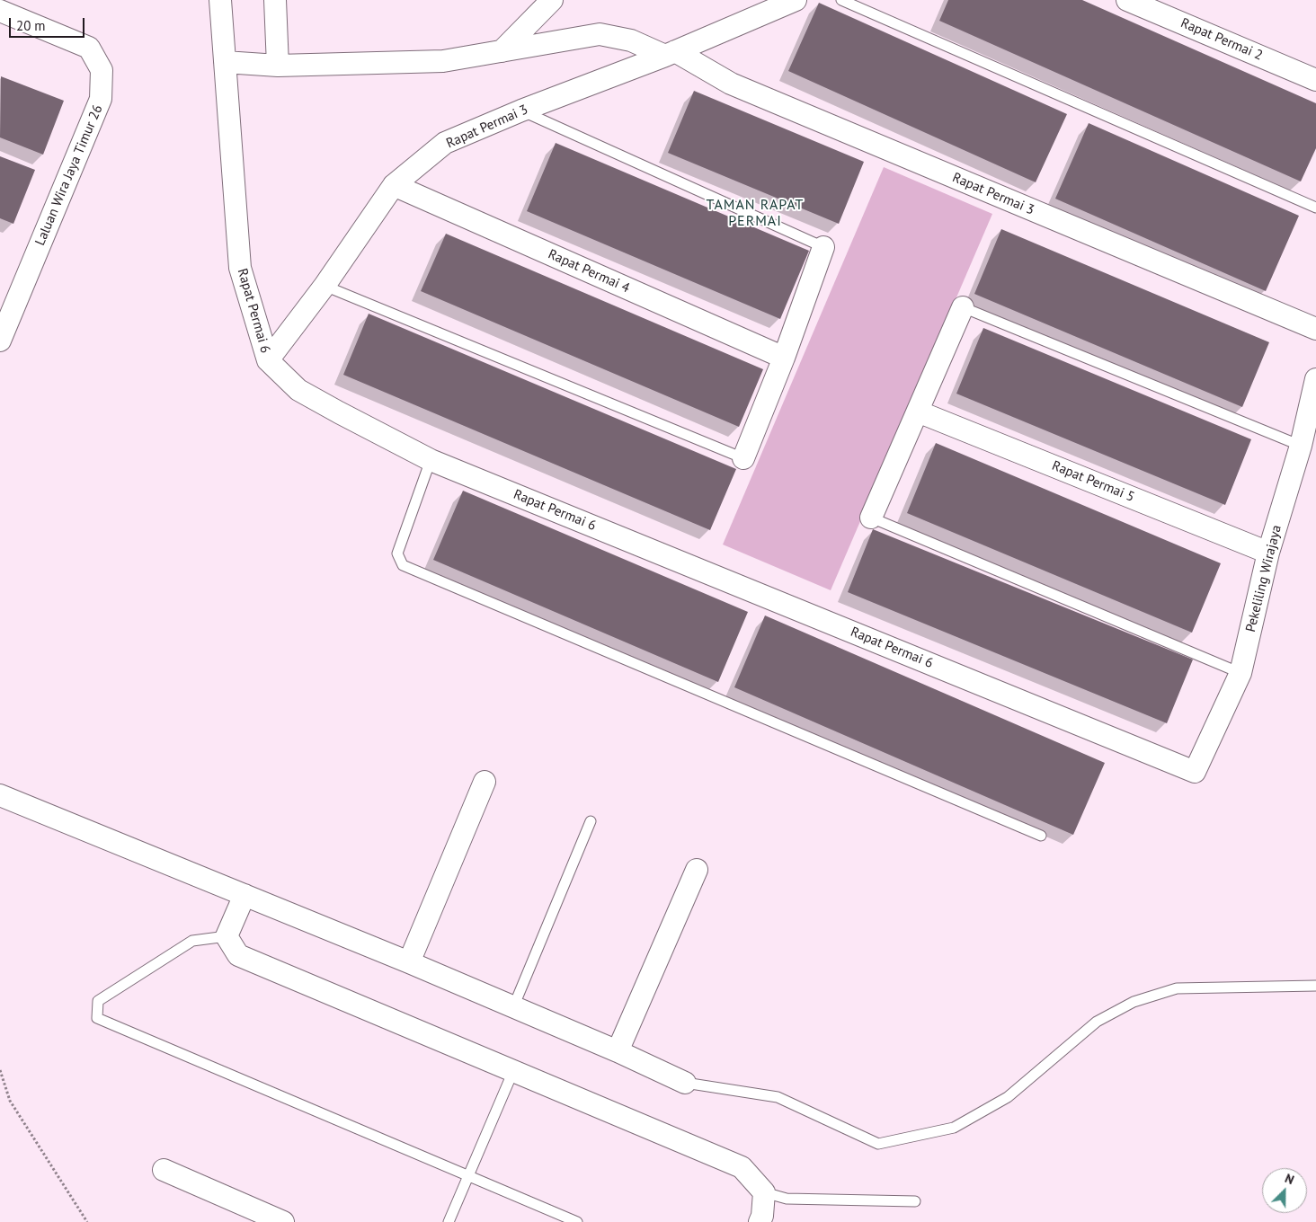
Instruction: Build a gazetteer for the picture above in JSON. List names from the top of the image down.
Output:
{
  "streets": {
    "street": [
      "Rapat Permai 2",
      "Rapat Permai 3",
      "Laluan Wira Jaya Timur 26",
      "Rapat Permai 4",
      "Rapat Permai 6",
      "Rapat Permai 5",
      "Pekeliling Wirajaya"
    ]
  },
  "crossings": [
    ["Rapat Permai 3", "Rapat Permai 4"],
    ["Rapat Permai 3", "Rapat Permai 6"],
    ["Rapat Permai 6", "Pekeliling Wirajaya"],
    ["Rapat Permai 5", "Pekeliling Wirajaya"]
  ],
  "districts": ["TAMAN RAPAT PERMAI"],
  "scale_bar": "20 m",
  "north": "top right"
}
